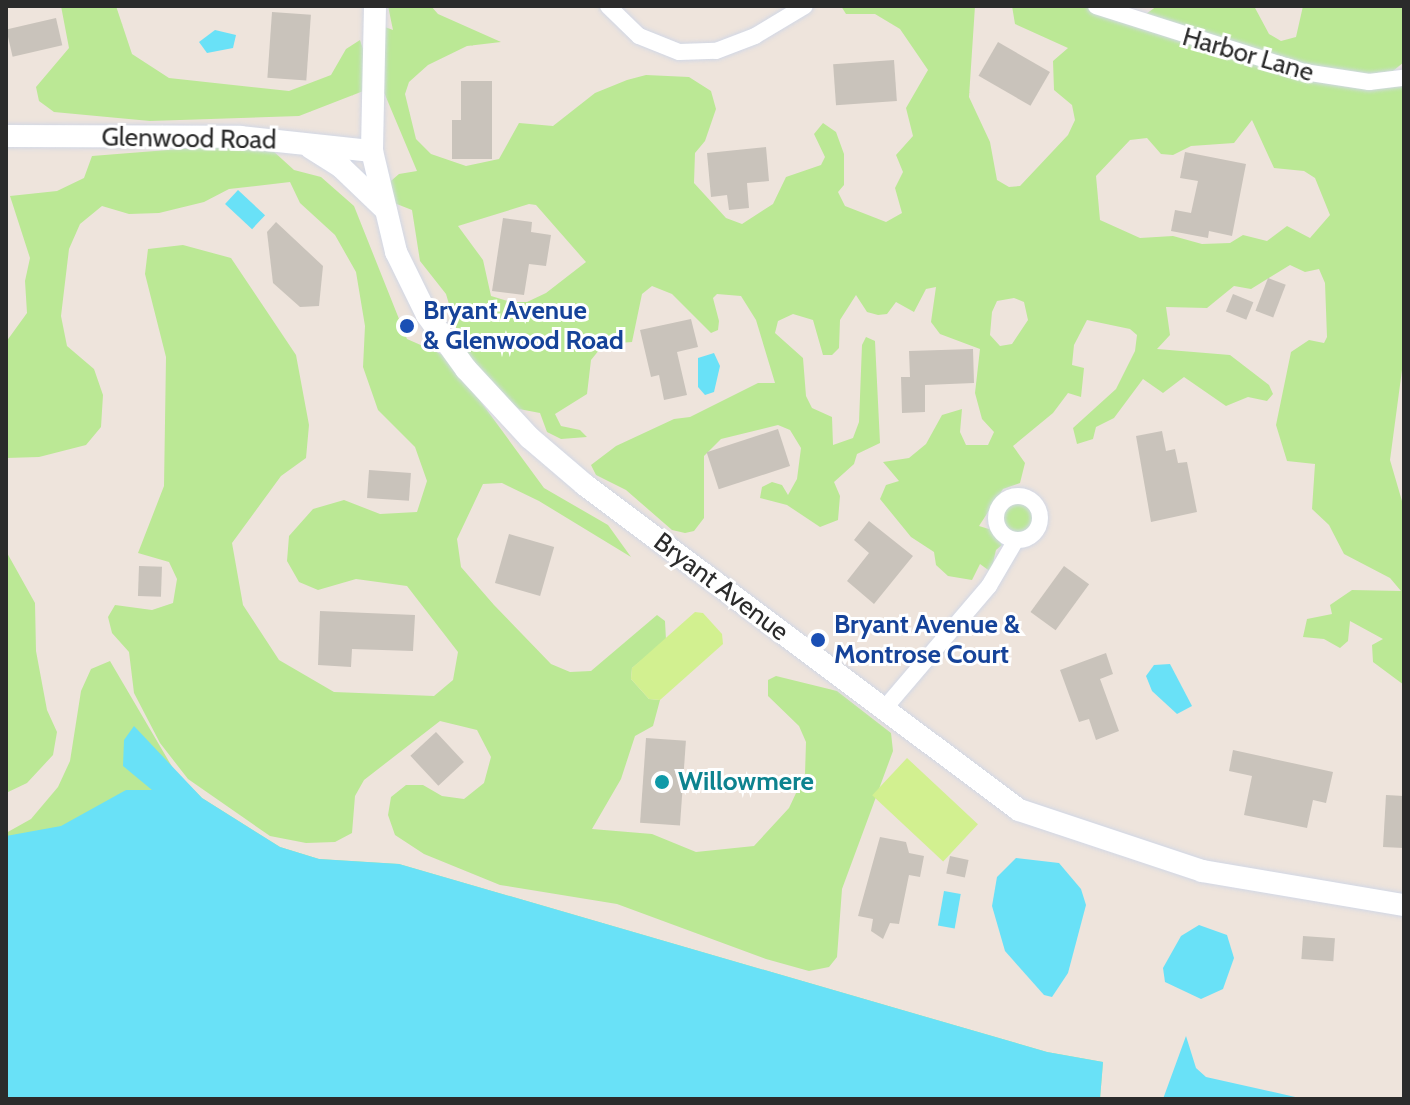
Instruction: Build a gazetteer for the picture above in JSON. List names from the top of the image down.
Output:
{
  "streets": {
    "main road": ["Glenwood Road", "Bryant Avenue"],
    "street": ["Harbor Lane"]
  },
  "crossings": [
    ["Glenwood Road", "Bryant Avenue"]
  ],
  "places": ["Bryant Avenue & Glenwood Road", "Bryant Avenue & Montrose Court", "Willowmere"]
}
